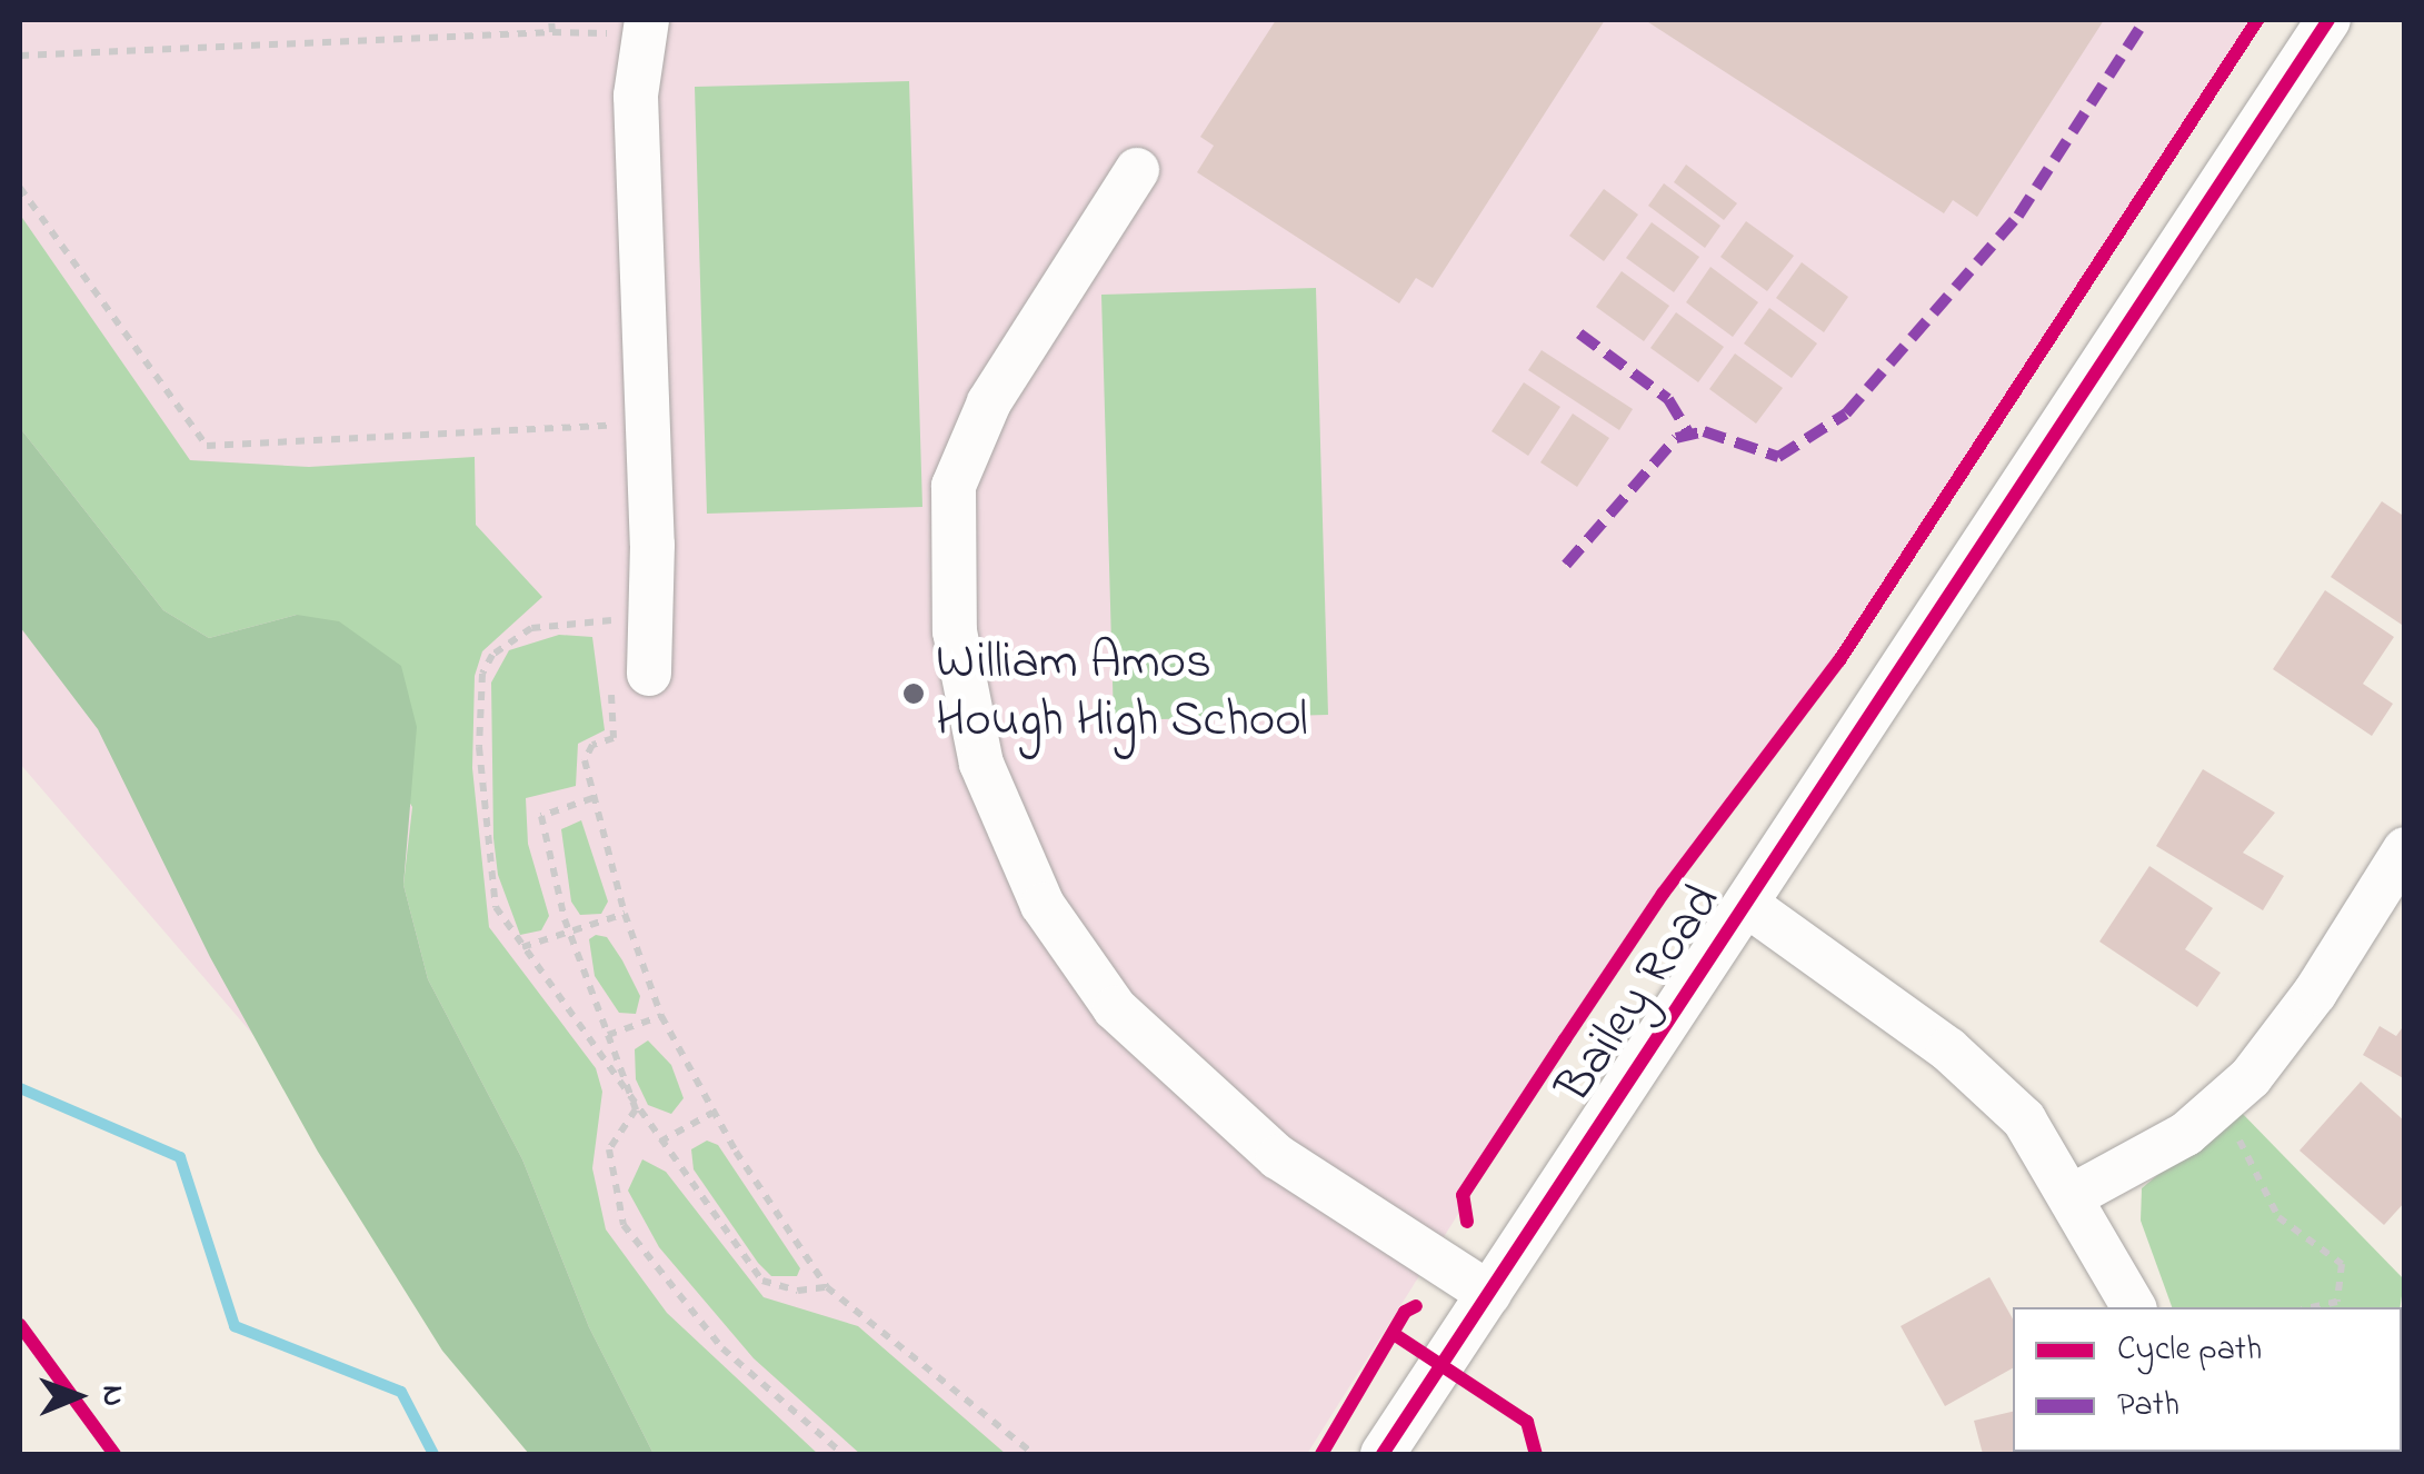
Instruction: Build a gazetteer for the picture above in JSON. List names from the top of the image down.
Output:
{
  "streets": {
    "street": ["Bailey Road"]
  },
  "places": ["William Amos Hough High School"],
  "legend": ["Cycle path", "Path"],
  "north": "right"
}
